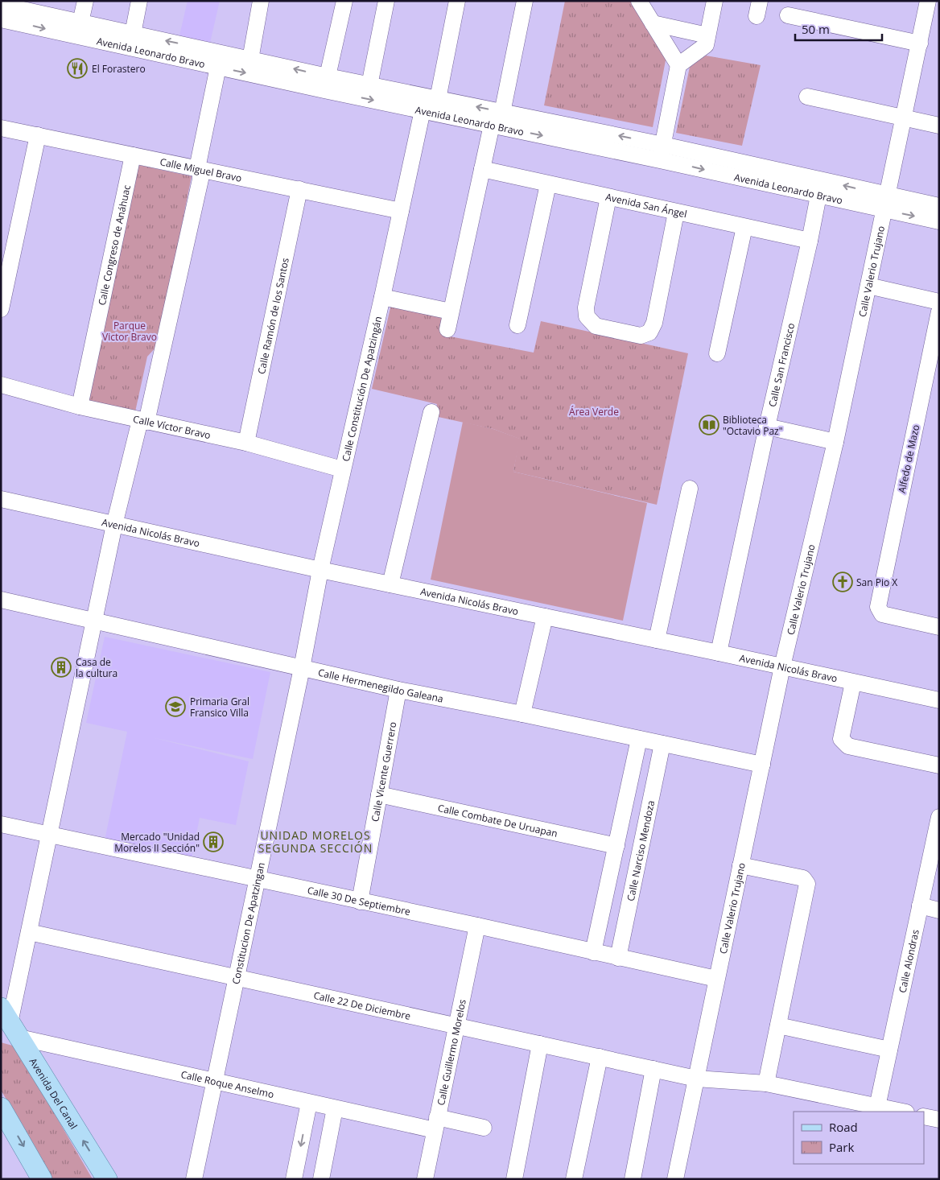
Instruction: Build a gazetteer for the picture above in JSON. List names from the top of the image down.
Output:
{
  "streets": {
    "main road": ["Avenida Del Canal"],
    "street": [
      "Avenida Leonardo Bravo",
      "Calle Miguel Bravo",
      "Avenida San Ángel",
      "Calle Congreso de Anáhuac",
      "Calle Valerio Trujano",
      "Calle Ramón de los Santos",
      "Calle San Francisco",
      "Calle Constitución De Apatzingán",
      "Calle Víctor Bravo",
      "Alfedo de Mazo",
      "Avenida Nicolás Bravo",
      "Calle Hermenegildo Galeana",
      "Calle Vicente Guerrero",
      "Calle Combate De Uruapan",
      "Calle Narciso Mendoza",
      "Calle 30 De Septiembre",
      "Constitucion De Apatzingan",
      "Calle Alondras",
      "Calle 22 De Diciembre",
      "Calle Guillermo Morelos",
      "Calle Roque Anselmo"
    ]
  },
  "crossings": [
    ["Avenida Leonardo Bravo", "Calle Valerio Trujano"],
    ["Avenida Leonardo Bravo", "Calle San Francisco"],
    ["Avenida Leonardo Bravo", "Calle Constitución De Apatzingán"],
    ["Calle Miguel Bravo", "Calle Congreso de Anáhuac"],
    ["Calle Miguel Bravo", "Calle Ramón de los Santos"],
    ["Calle Miguel Bravo", "Calle Constitución De Apatzingán"],
    ["Avenida San Ángel", "Calle San Francisco"],
    ["Calle Congreso de Anáhuac", "Calle Víctor Bravo"],
    ["Calle Valerio Trujano", "Avenida Nicolás Bravo"],
    ["Calle Valerio Trujano", "Calle Hermenegildo Galeana"],
    ["Calle Valerio Trujano", "Calle 30 De Septiembre"],
    ["Calle Valerio Trujano", "Calle 22 De Diciembre"],
    ["Calle Ramón de los Santos", "Calle Víctor Bravo"],
    ["Calle San Francisco", "Avenida Nicolás Bravo"],
    ["Calle Constitución De Apatzingán", "Calle Víctor Bravo"],
    ["Calle Constitución De Apatzingán", "Avenida Nicolás Bravo"],
    ["Calle Constitución De Apatzingán", "Calle Hermenegildo Galeana"],
    ["Calle Constitución De Apatzingán", "Constitucion De Apatzingan"],
    ["Calle Hermenegildo Galeana", "Calle Vicente Guerrero"],
    ["Calle Hermenegildo Galeana", "Calle Narciso Mendoza"],
    ["Calle Hermenegildo Galeana", "Constitucion De Apatzingan"],
    ["Calle Vicente Guerrero", "Calle Combate De Uruapan"],
    ["Calle Vicente Guerrero", "Calle 30 De Septiembre"],
    ["Calle Narciso Mendoza", "Calle 30 De Septiembre"],
    ["Calle 30 De Septiembre", "Constitucion De Apatzingan"],
    ["Calle 30 De Septiembre", "Calle Guillermo Morelos"],
    ["Constitucion De Apatzingan", "Calle 22 De Diciembre"],
    ["Constitucion De Apatzingan", "Calle Roque Anselmo"],
    ["Calle Alondras", "Calle 22 De Diciembre"],
    ["Calle 22 De Diciembre", "Calle Guillermo Morelos"],
    ["Calle Guillermo Morelos", "Calle Roque Anselmo"],
    ["Calle Roque Anselmo", "Avenida Del Canal"]
  ],
  "districts": ["UNIDAD MORELOS SEGUNDA SECCIÓN"],
  "parks": ["Parque Victor Bravo", "Área Verde"],
  "places": {
    "restaurant": ["El Forastero"],
    "library": ["Biblioteca \"Octavio Paz\""],
    "church": ["San Pio X"],
    "building": ["Casa de la cultura", "Mercado \"Unidad Morelos II Sección\""],
    "school or university": ["Primaria Gral Fransico Villa"]
  },
  "legend": ["Road", "Park"],
  "scale_bar": "50 m"
}
